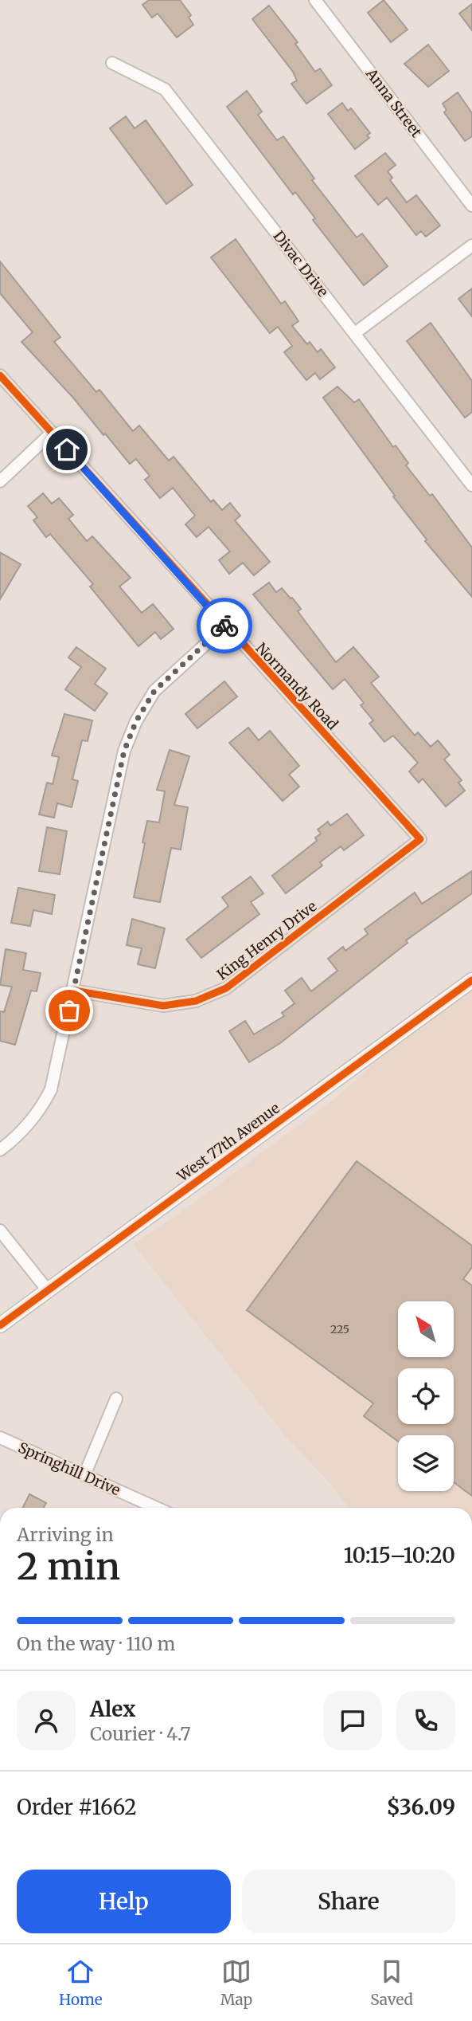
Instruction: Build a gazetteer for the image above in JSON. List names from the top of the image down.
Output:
{
  "streets": {
    "street": [
      "Anna Street",
      "Divac Drive",
      "Normandy Road",
      "King Henry Drive",
      "West 77th Avenue",
      "Springhill Drive"
    ]
  },
  "crossings": [
    ["Normandy Road", "King Henry Drive"]
  ],
  "house_numbers": ["225"],
  "north": "top left",
  "page": {
    "heading": ["2 min", "Arriving in", "10:15–10:20"],
    "panel": [
      "Alex",
      "Courier · 4.7",
      "Order #1662",
      "$36.09"
    ],
    "bar": "On the way · 110 m",
    "buttons": ["Help", "Share"],
    "tabs": ["Home", "Map", "Saved"]
  }
}
